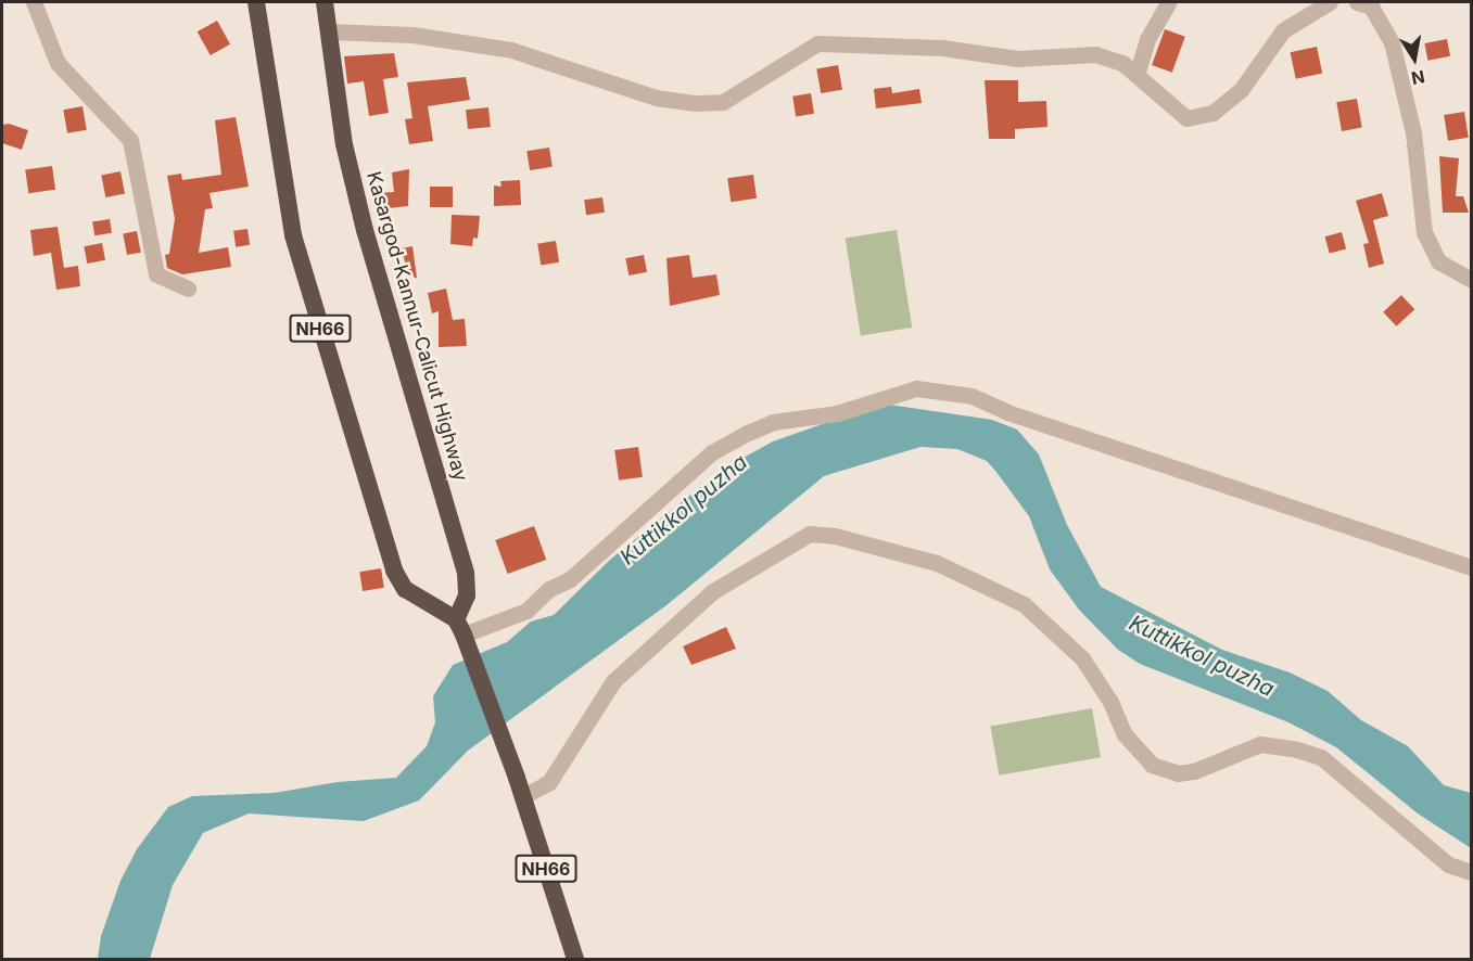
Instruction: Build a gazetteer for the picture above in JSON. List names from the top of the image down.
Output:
{
  "streets": {
    "highway": ["Kasargod-Kannur-Calicut Highway", "NH66"]
  },
  "crossings": [
    ["Kasargod-Kannur-Calicut Highway", "NH66"]
  ],
  "water": ["Kuttikkol puzha"],
  "north": "bottom"
}
